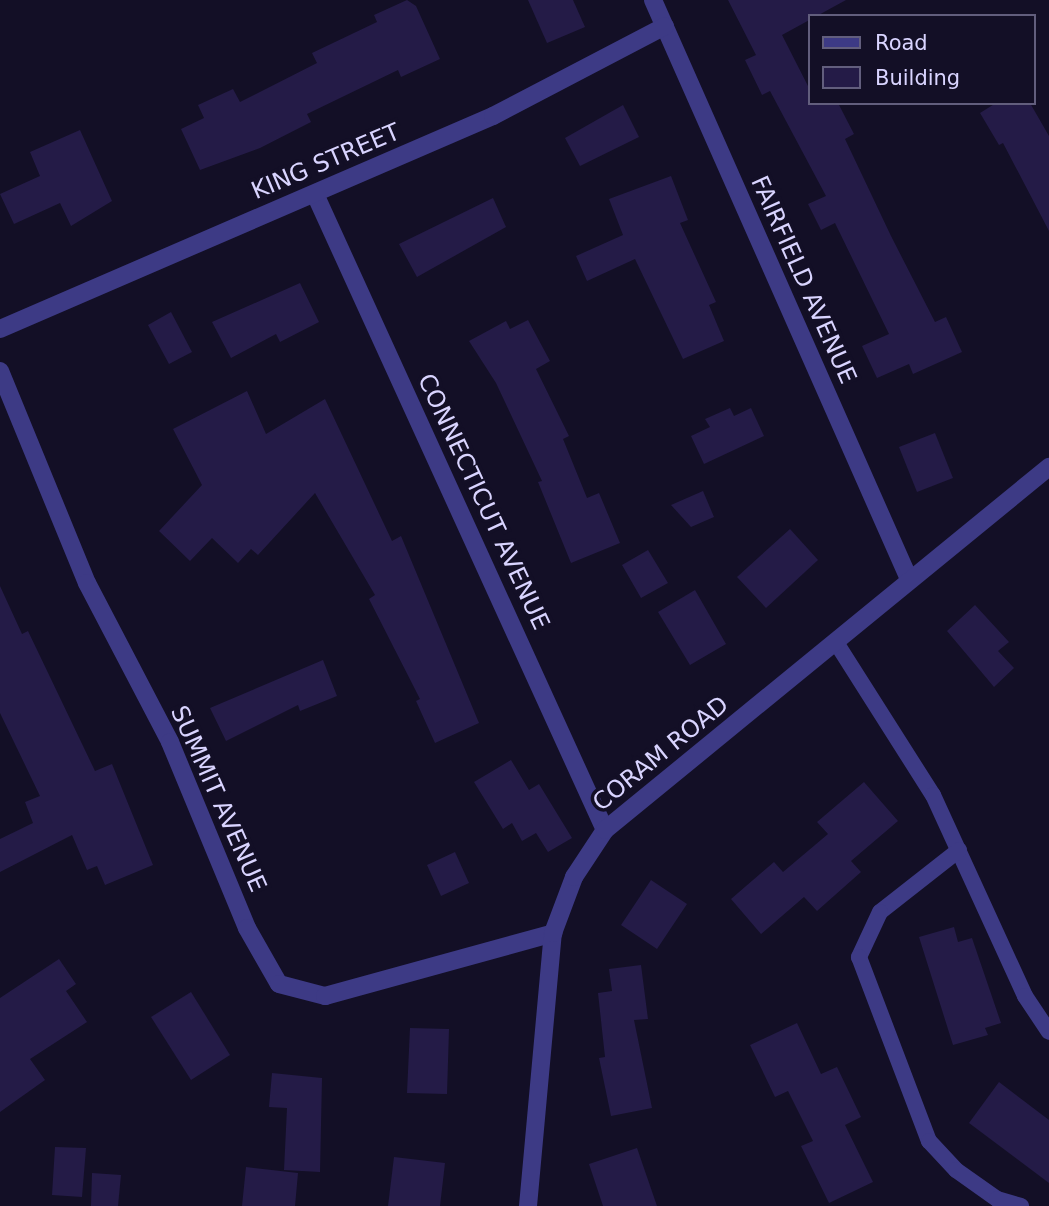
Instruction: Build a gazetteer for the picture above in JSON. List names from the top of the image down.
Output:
{
  "streets": {
    "street": [
      "KING STREET",
      "FAIRFIELD AVENUE",
      "CONNECTICUT AVENUE",
      "CORAM ROAD",
      "SUMMIT AVENUE"
    ]
  },
  "crossings": [
    ["KING STREET", "FAIRFIELD AVENUE"],
    ["KING STREET", "CONNECTICUT AVENUE"],
    ["FAIRFIELD AVENUE", "CORAM ROAD"],
    ["CONNECTICUT AVENUE", "CORAM ROAD"],
    ["CORAM ROAD", "SUMMIT AVENUE"]
  ],
  "legend": ["Road", "Building"]
}
